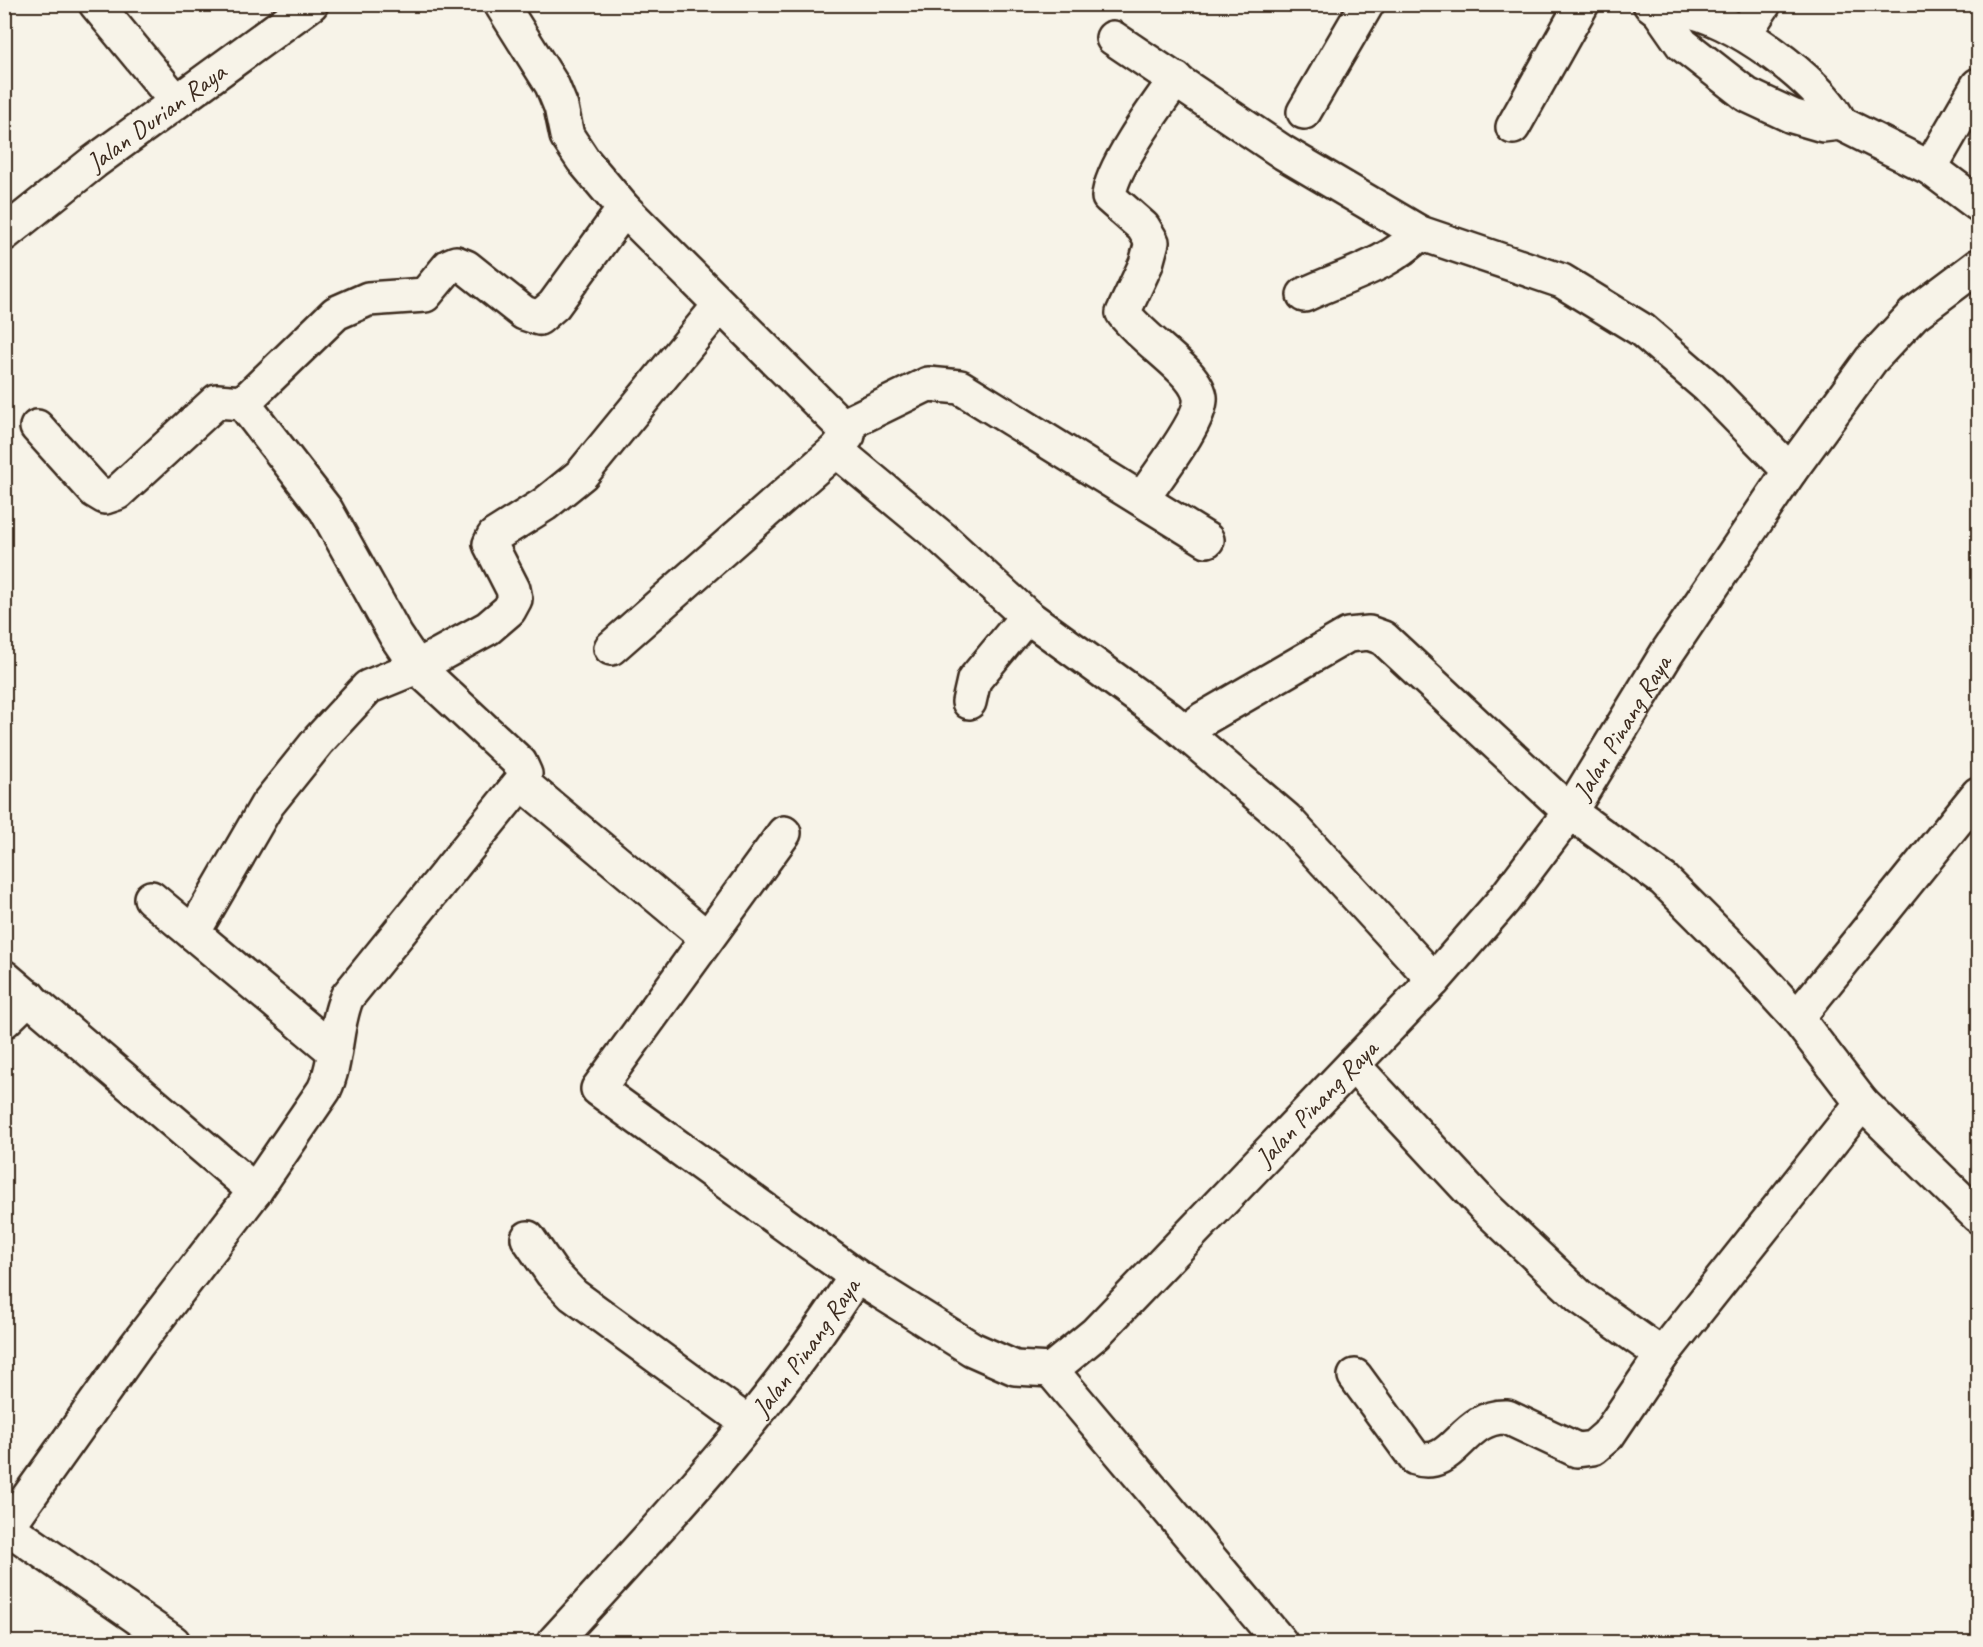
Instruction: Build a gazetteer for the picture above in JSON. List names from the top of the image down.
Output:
{
  "streets": {
    "street": ["Jalan Durian Raya", "Jalan Pinang Raya"]
  }
}
